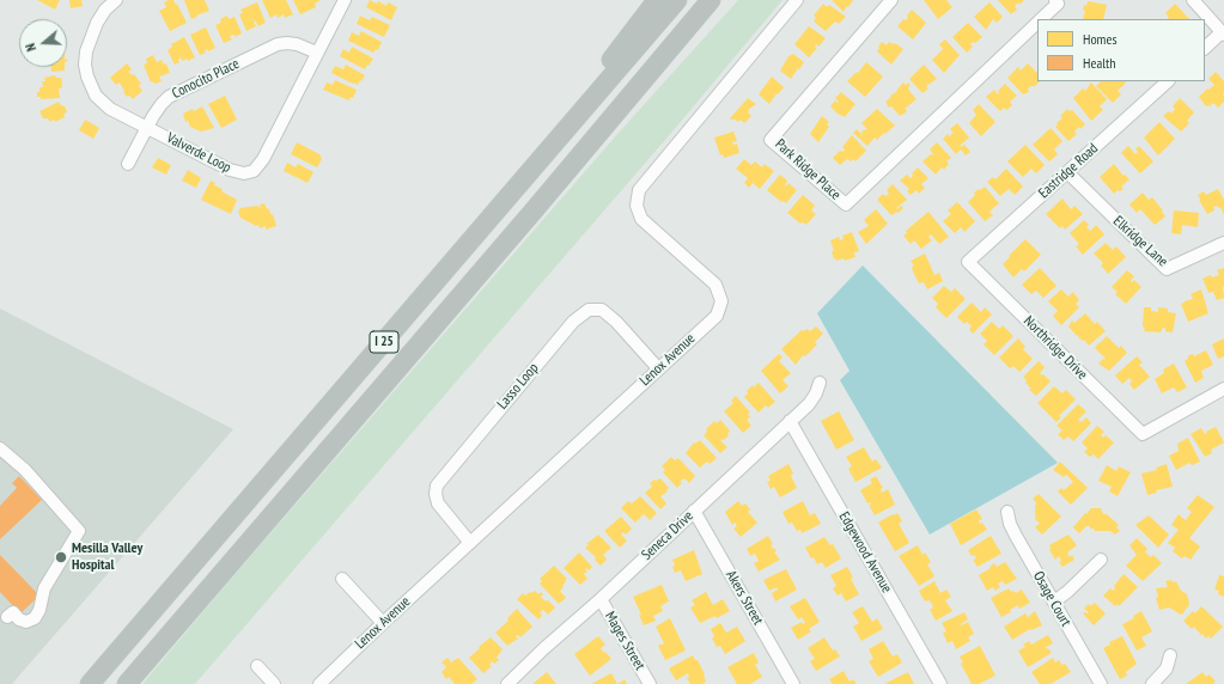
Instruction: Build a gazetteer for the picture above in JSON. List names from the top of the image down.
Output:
{
  "streets": {
    "highway": ["I 25"],
    "street": [
      "Conocito Place",
      "Valverde Loop",
      "Park Ridge Place",
      "Eastridge Road",
      "Elkridge Lane",
      "Northridge Drive",
      "Lenox Avenue",
      "Lasso Loop",
      "Seneca Drive",
      "Edgewood Avenue",
      "Akers Street",
      "Osage Court",
      "Mages Street"
    ]
  },
  "crossings": [
    ["Conocito Place", "Valverde Loop"],
    ["Eastridge Road", "Elkridge Lane"],
    ["Eastridge Road", "Northridge Drive"],
    ["Lenox Avenue", "Lasso Loop"],
    ["Seneca Drive", "Edgewood Avenue"],
    ["Seneca Drive", "Akers Street"],
    ["Seneca Drive", "Mages Street"]
  ],
  "places": ["Mesilla Valley Hospital"],
  "legend": ["Homes", "Health"],
  "north": "left"
}
